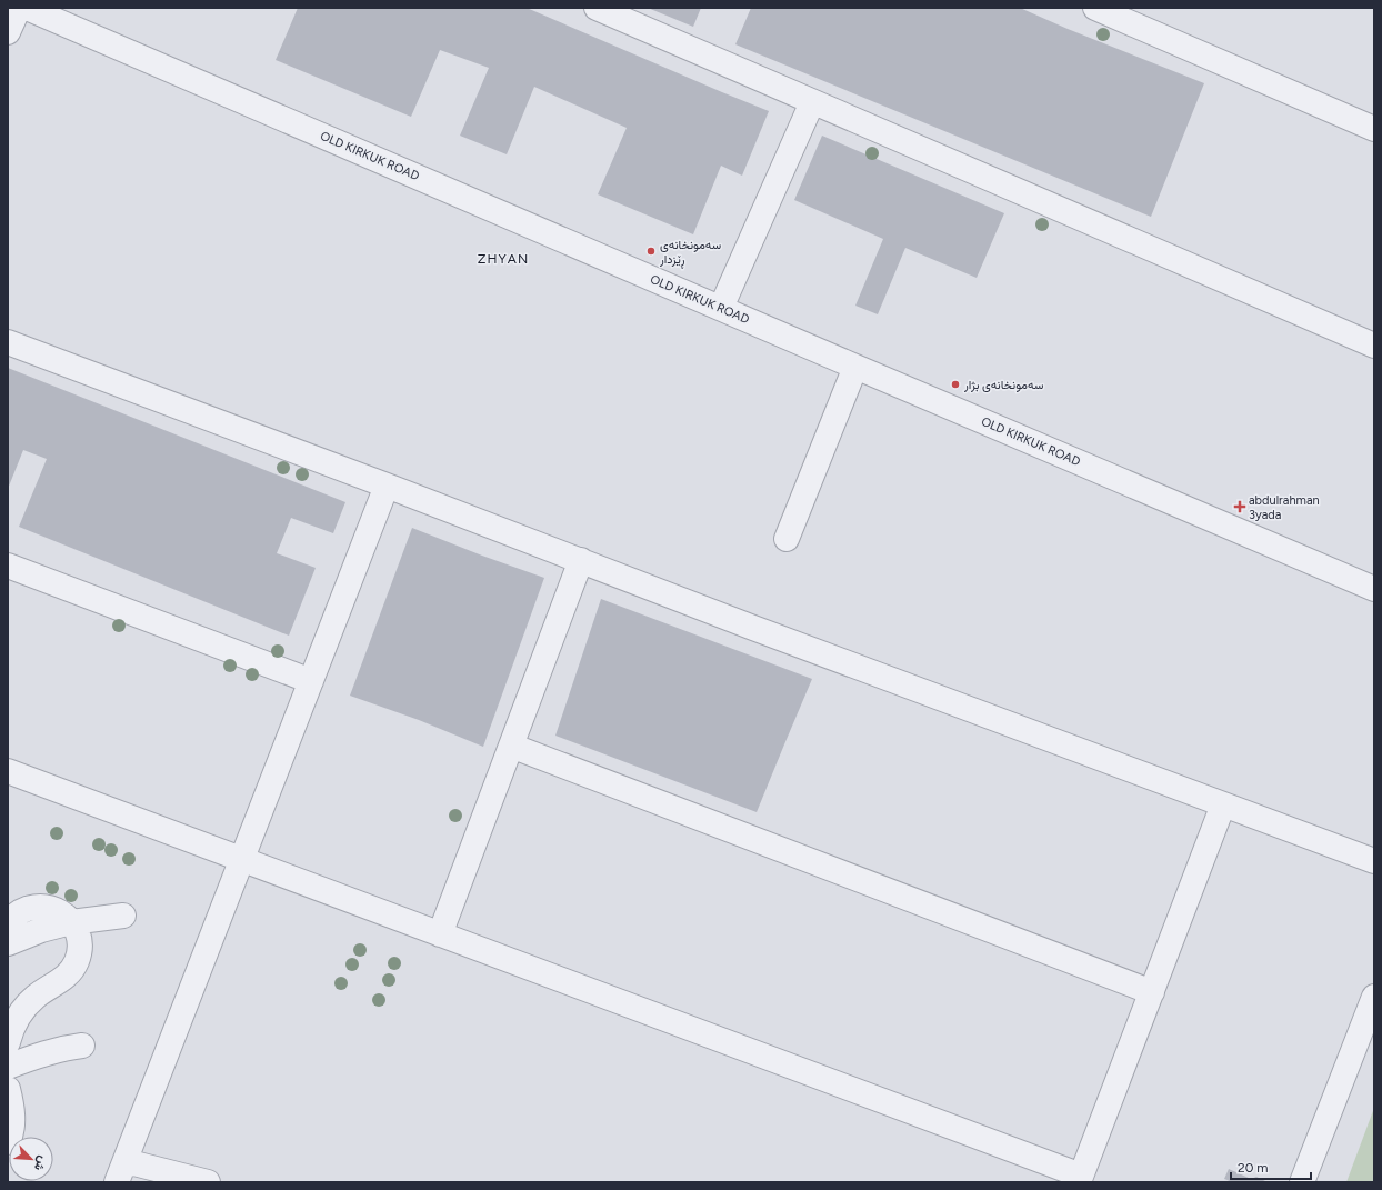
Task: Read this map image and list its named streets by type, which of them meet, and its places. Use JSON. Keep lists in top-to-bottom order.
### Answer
{
  "streets": {
    "street": ["OLD KIRKUK ROAD"]
  },
  "districts": ["ZHYAN"],
  "places": {
    "other": ["سەمونخانەی ڕێزدار", "سەمونخانەی بژار"],
    "health": ["abdulrahman 3yada"]
  },
  "scale_bar": "20 m",
  "north": "bottom right"
}
